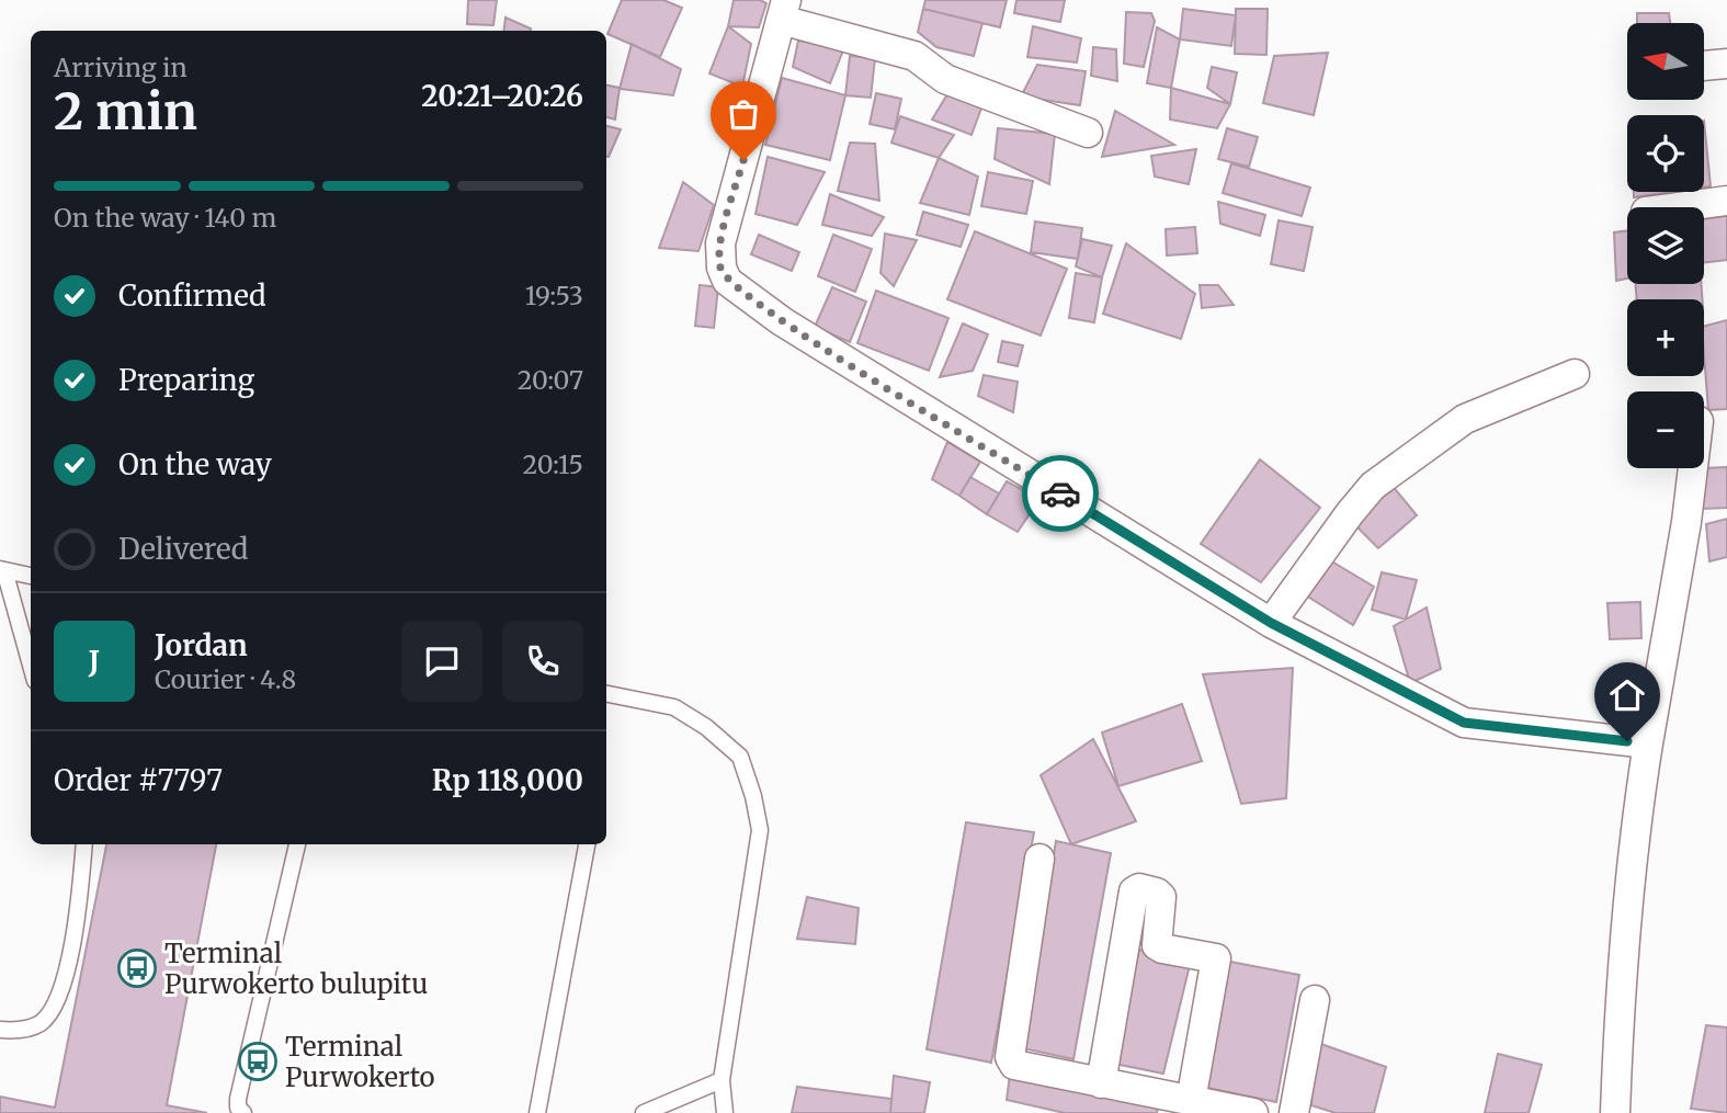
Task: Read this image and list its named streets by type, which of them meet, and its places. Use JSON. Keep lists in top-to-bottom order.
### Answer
{
  "places": {
    "bus stop": ["Terminal Purwokerto bulupitu", "Terminal Purwokerto"]
  },
  "north": "left",
  "page": {
    "map_buttons": ["+", "−"],
    "heading": ["2 min", "Arriving in", "20:21–20:26"],
    "panel": [
      "Jordan",
      "Courier · 4.8",
      "Order #7797",
      "Rp 118,000"
    ],
    "bar": "On the way · 140 m",
    "list": [
      ["Confirmed", "19:53"],
      ["Preparing", "20:07"],
      ["On the way", "20:15"],
      "Delivered"
    ],
    "round": "J"
  }
}
